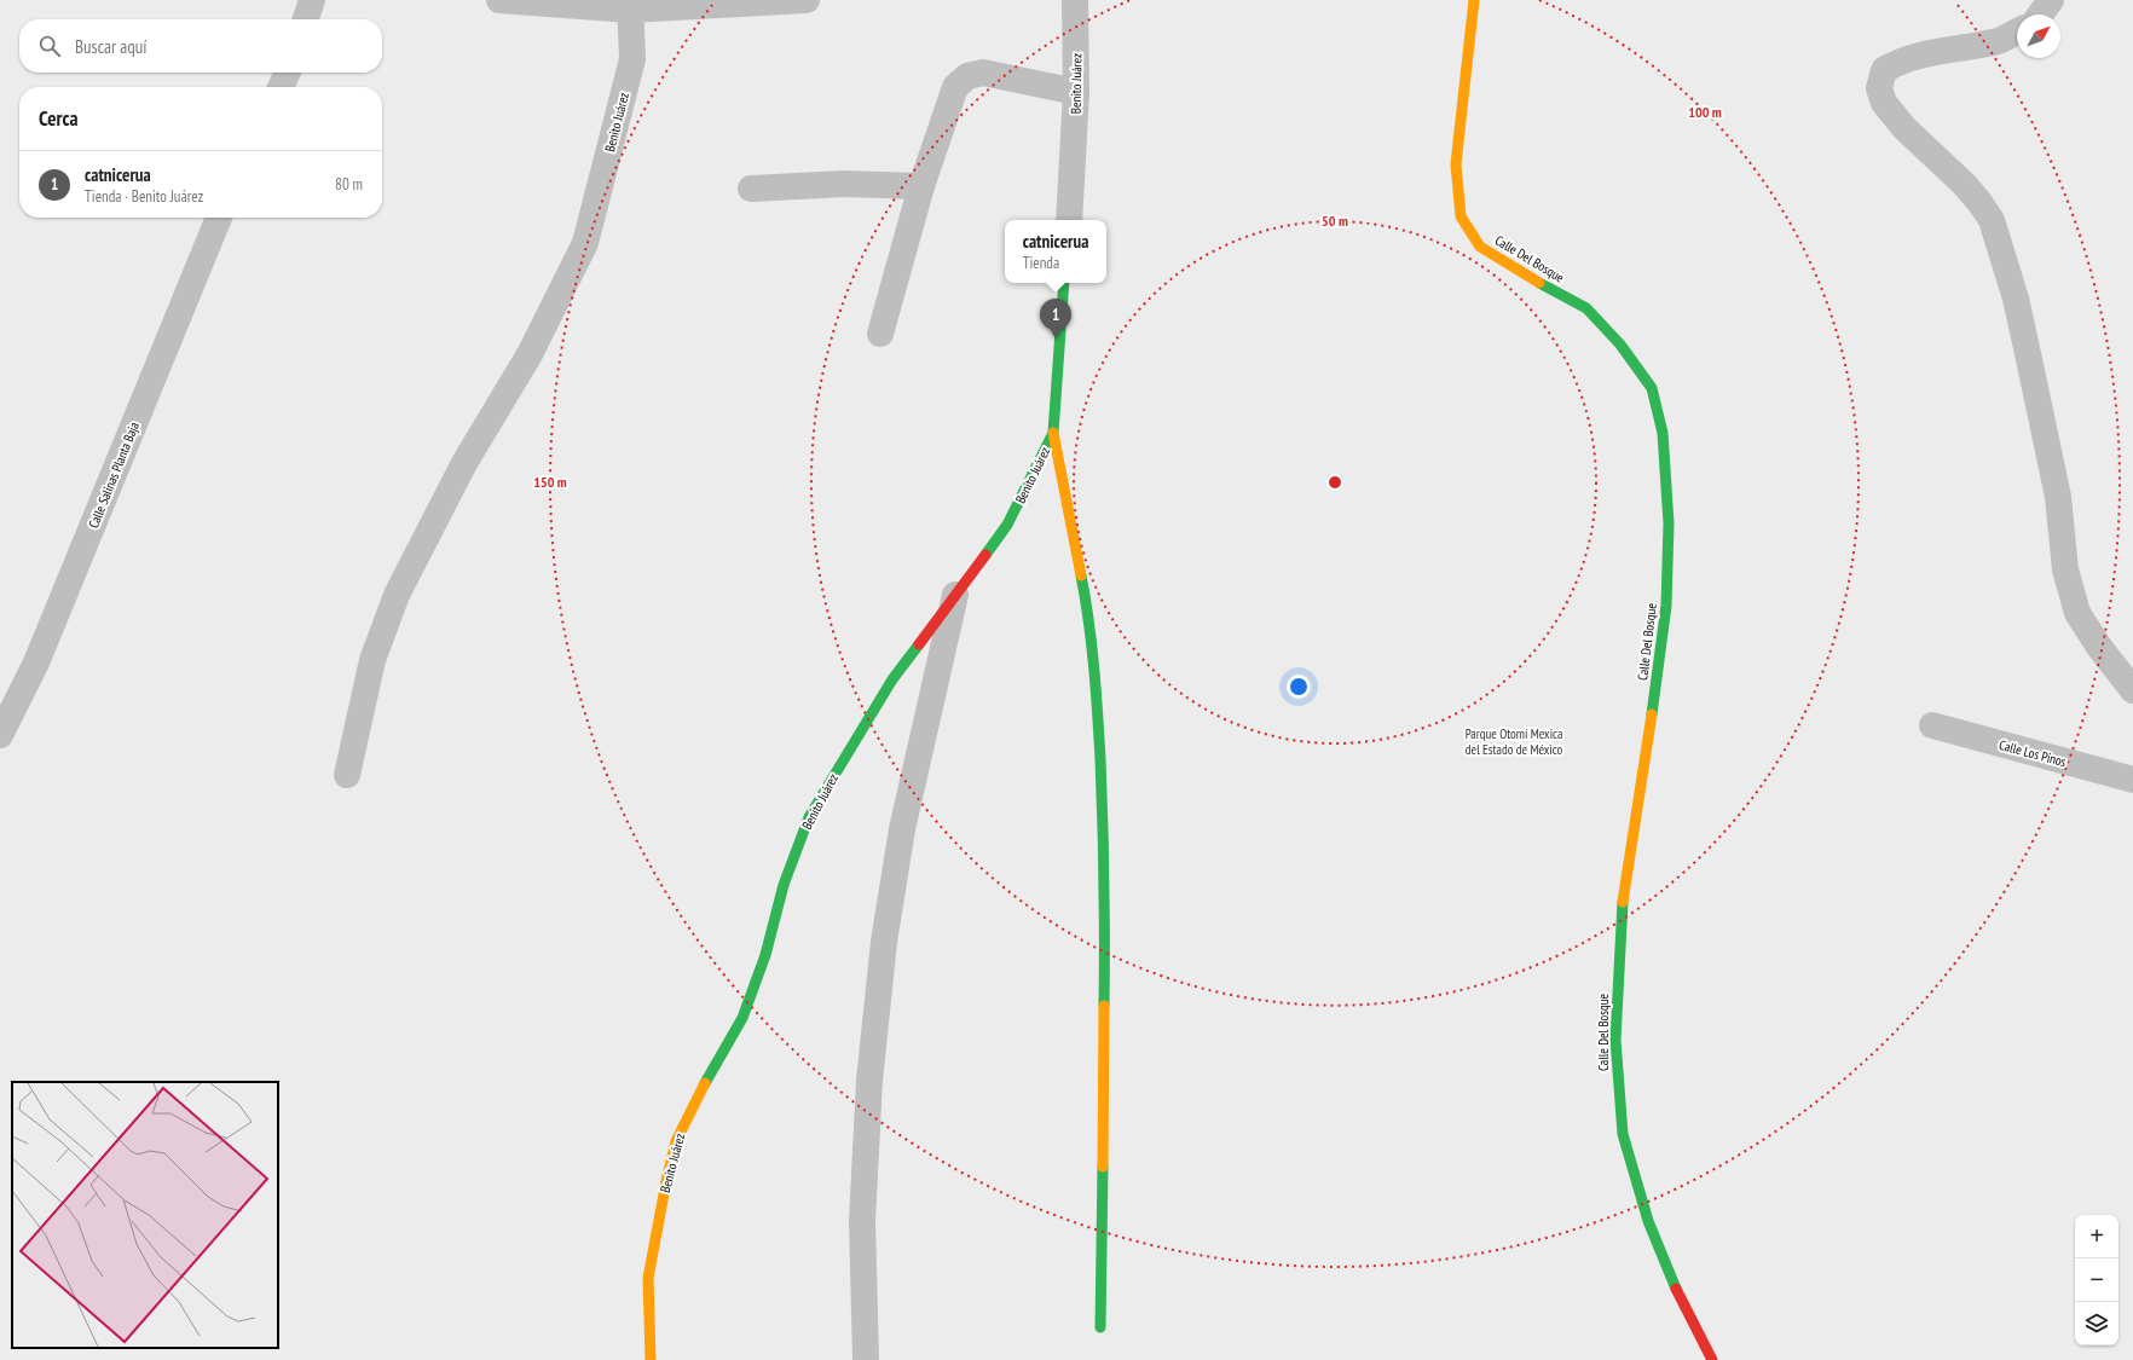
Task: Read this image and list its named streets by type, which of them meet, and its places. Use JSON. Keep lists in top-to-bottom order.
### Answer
{
  "streets": {
    "street": [
      "Benito Juárez",
      "Calle Del Bosque",
      "Calle Salinas Planta Baja",
      "Calle Los Pinos"
    ]
  },
  "parks": ["Parque Otomí Mexica del Estado de México"],
  "north": "top right",
  "page": {
    "search": "Buscar aquí",
    "heading": "Cerca",
    "list": [
      {
        "mark": "1",
        "name": "catnicerua",
        "note": "Tienda · Benito Juárez",
        "value": "80 m"
      }
    ],
    "popup": ["catnicerua", "Tienda"],
    "pins": "1",
    "map_buttons": ["+", "−"]
  },
  "rings": ["100 m", "50 m", "150 m"]
}
